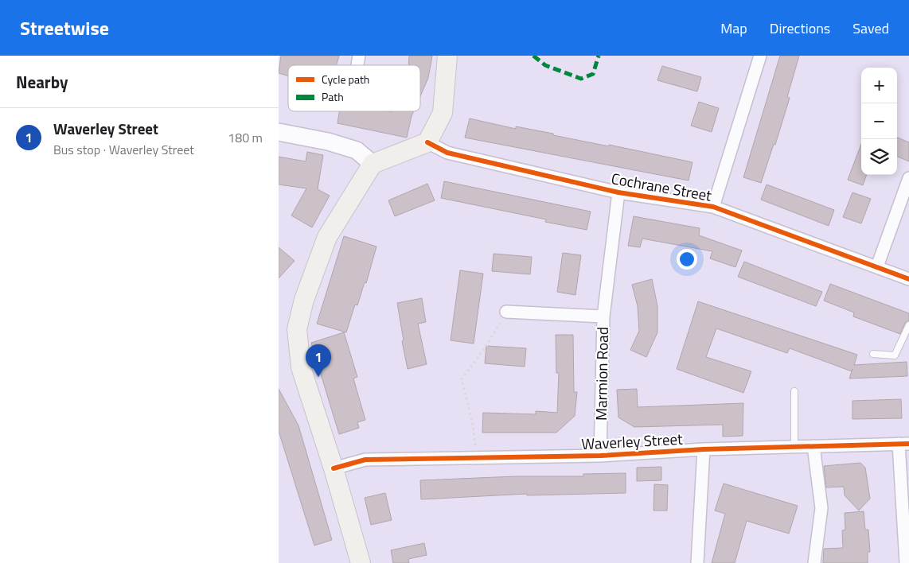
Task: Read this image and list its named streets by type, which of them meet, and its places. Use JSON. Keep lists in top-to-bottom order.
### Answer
{
  "streets": {
    "street": ["Cochrane Street", "Marmion Road", "Waverley Street"]
  },
  "crossings": [
    ["Cochrane Street", "Marmion Road"],
    ["Marmion Road", "Waverley Street"]
  ],
  "legend": ["Cycle path", "Path"],
  "page": {
    "header": "Streetwise",
    "nav": ["Map", "Directions", "Saved"],
    "heading": "Nearby",
    "map_buttons": ["+", "−"],
    "list": [
      {
        "mark": "1",
        "name": "Waverley Street",
        "note": "Bus stop · Waverley Street",
        "value": "180 m"
      }
    ],
    "pins": "1"
  }
}
